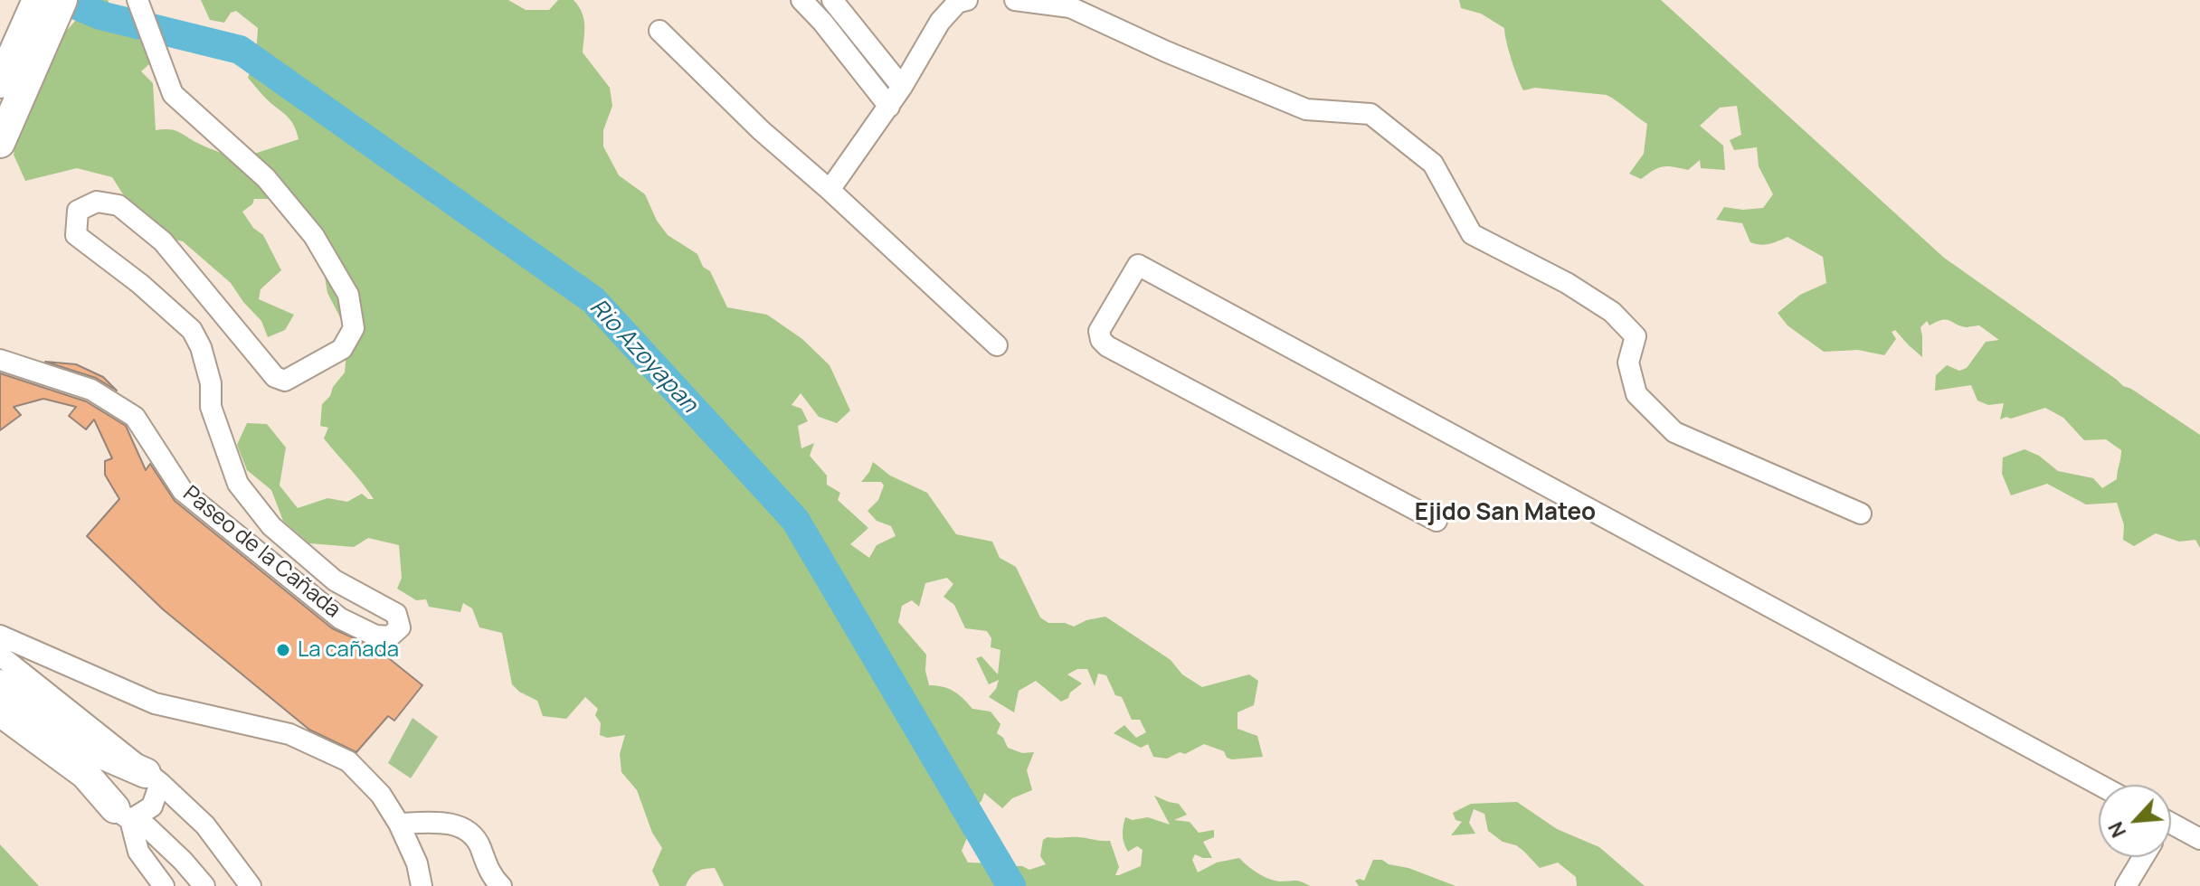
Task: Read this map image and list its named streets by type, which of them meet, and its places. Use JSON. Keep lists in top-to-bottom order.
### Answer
{
  "streets": {
    "street": ["Paseo de la Cañada"]
  },
  "districts": ["Ejido San Mateo"],
  "water": ["Rio Azoyapan"],
  "places": ["La cañada"],
  "north": "bottom left"
}
